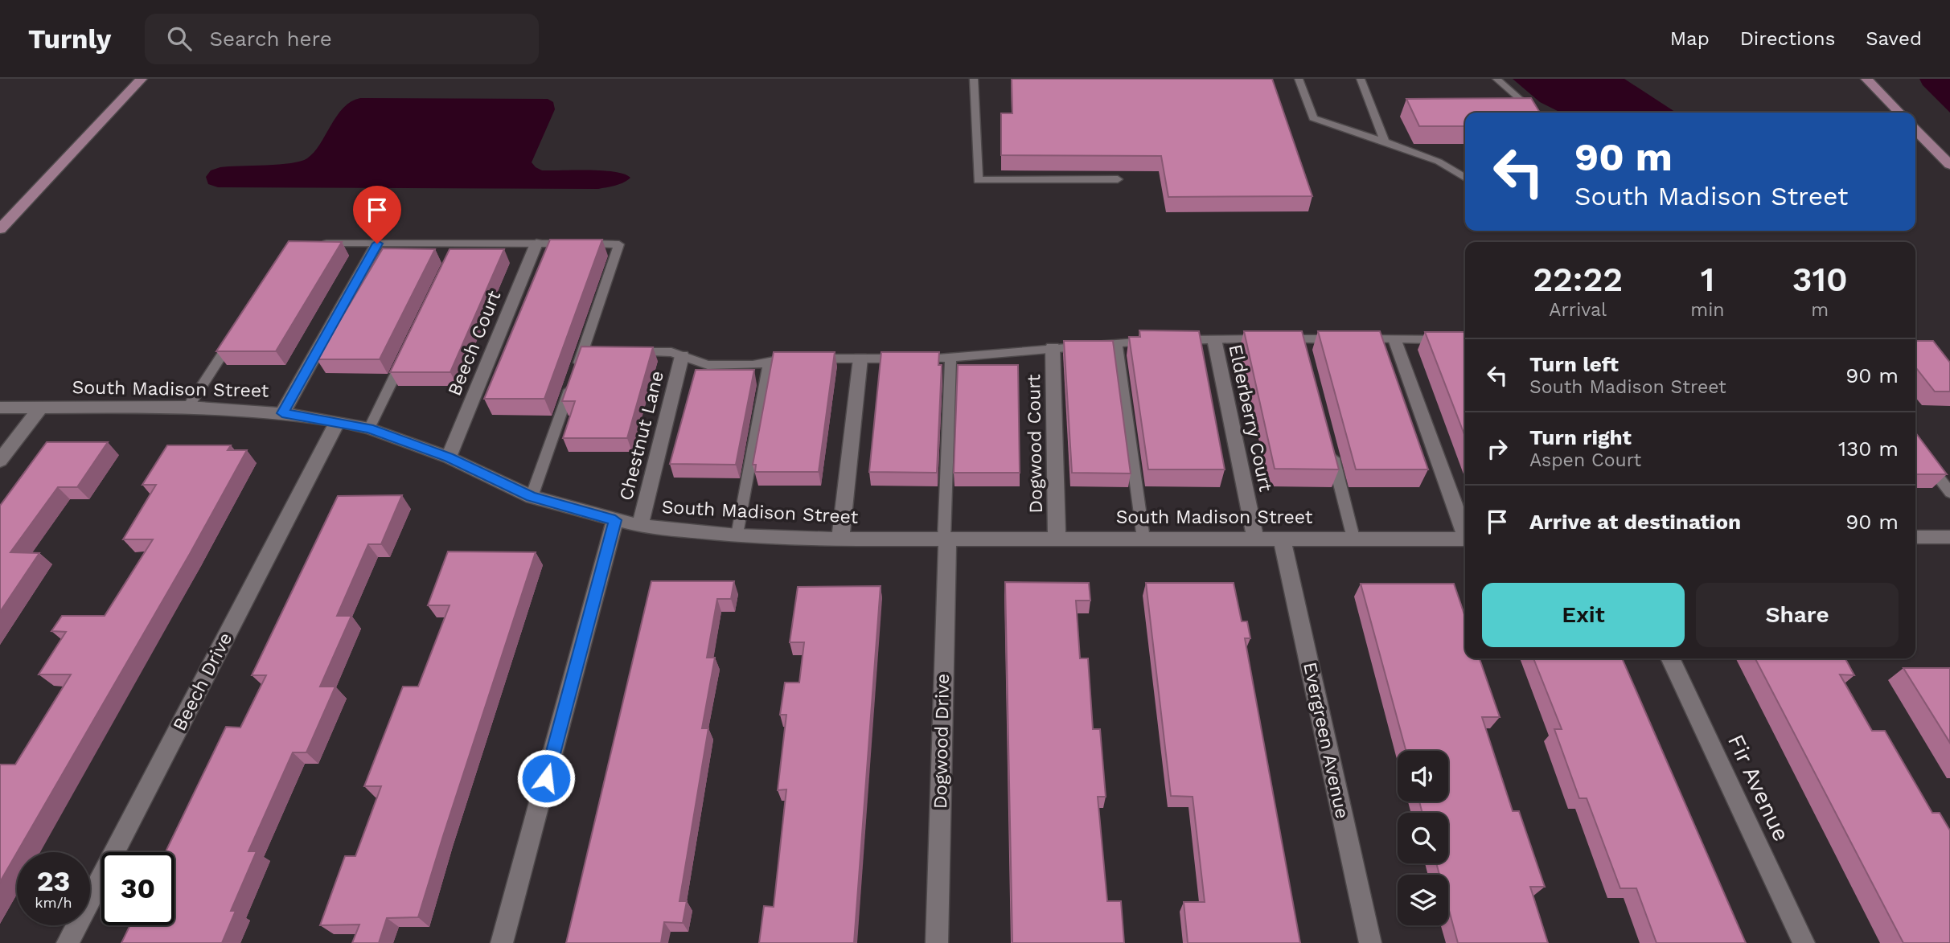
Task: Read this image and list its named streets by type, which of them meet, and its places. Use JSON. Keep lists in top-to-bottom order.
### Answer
{
  "streets": {
    "street": [
      "Beech Court",
      "South Madison Street",
      "Elderberry Court",
      "Chestnut Lane",
      "Dogwood Court",
      "Beech Drive",
      "Evergreen Avenue",
      "Dogwood Drive",
      "Fir Avenue"
    ]
  },
  "crossings": [
    ["Beech Court", "South Madison Street"],
    ["South Madison Street", "Elderberry Court"],
    ["South Madison Street", "Chestnut Lane"],
    ["South Madison Street", "Dogwood Court"],
    ["South Madison Street", "Beech Drive"],
    ["South Madison Street", "Evergreen Avenue"],
    ["South Madison Street", "Dogwood Drive"]
  ],
  "page": {
    "header": "Turnly",
    "search": "Search here",
    "nav": ["Map", "Directions", "Saved"],
    "turn": ["90 m", "South Madison Street"],
    "eta": [
      "22:22",
      "Arrival",
      "1",
      "min",
      "310",
      "m"
    ],
    "list": [
      {
        "name": "Turn left",
        "note": "South Madison Street",
        "value": "90 m"
      },
      {
        "name": "Turn right",
        "note": "Aspen Court",
        "value": "130 m"
      },
      {
        "name": "Arrive at destination",
        "value": "90 m"
      }
    ],
    "buttons": ["Exit", "Share"],
    "speed": "23 km/h",
    "limit": "30"
  }
}
